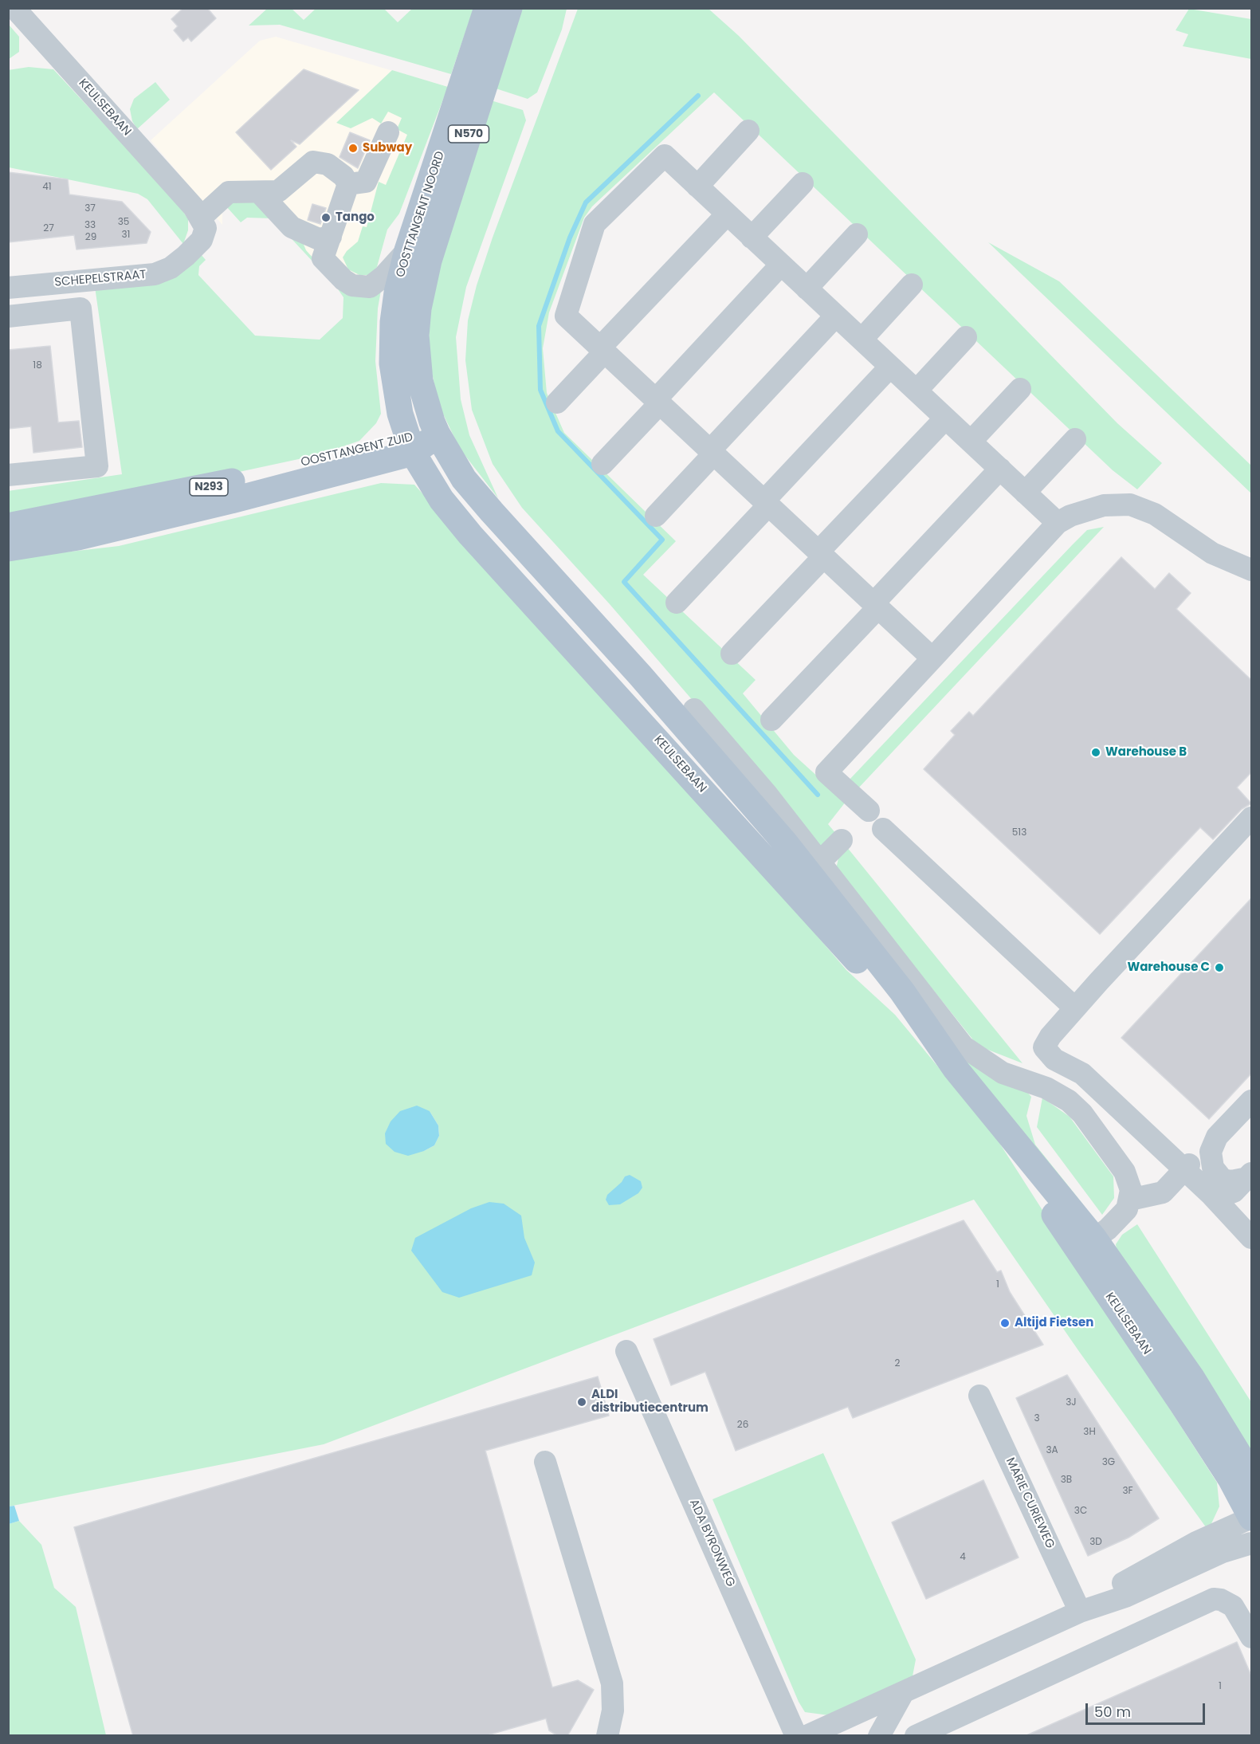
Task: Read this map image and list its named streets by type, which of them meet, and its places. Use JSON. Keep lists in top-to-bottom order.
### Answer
{
  "streets": {
    "main road": [
      "KEULSEBAAN",
      "N570",
      "OOSTTANGENT NOORD",
      "OOSTTANGENT ZUID",
      "N293"
    ],
    "street": ["SCHEPELSTRAAT", "MARIE CURIEWEG", "ADA BYRONWEG"]
  },
  "crossings": [
    ["KEULSEBAAN", "OOSTTANGENT NOORD"],
    ["KEULSEBAAN", "SCHEPELSTRAAT"],
    ["KEULSEBAAN", "OOSTTANGENT ZUID"],
    ["OOSTTANGENT NOORD", "OOSTTANGENT ZUID"]
  ],
  "places": [
    "Subway",
    "Tango",
    "Warehouse B",
    "Warehouse C",
    "Altijd Fietsen",
    "ALDI distributiecentrum"
  ],
  "house_numbers": [
    "41",
    "37",
    "35",
    "33",
    "27",
    "31",
    "29",
    "18",
    "513",
    "1",
    "2",
    "3J",
    "3",
    "26",
    "3H",
    "3A",
    "3G",
    "3B",
    "3F",
    "3C",
    "3D",
    "4",
    "1"
  ],
  "scale_bar": "50 m"
}
